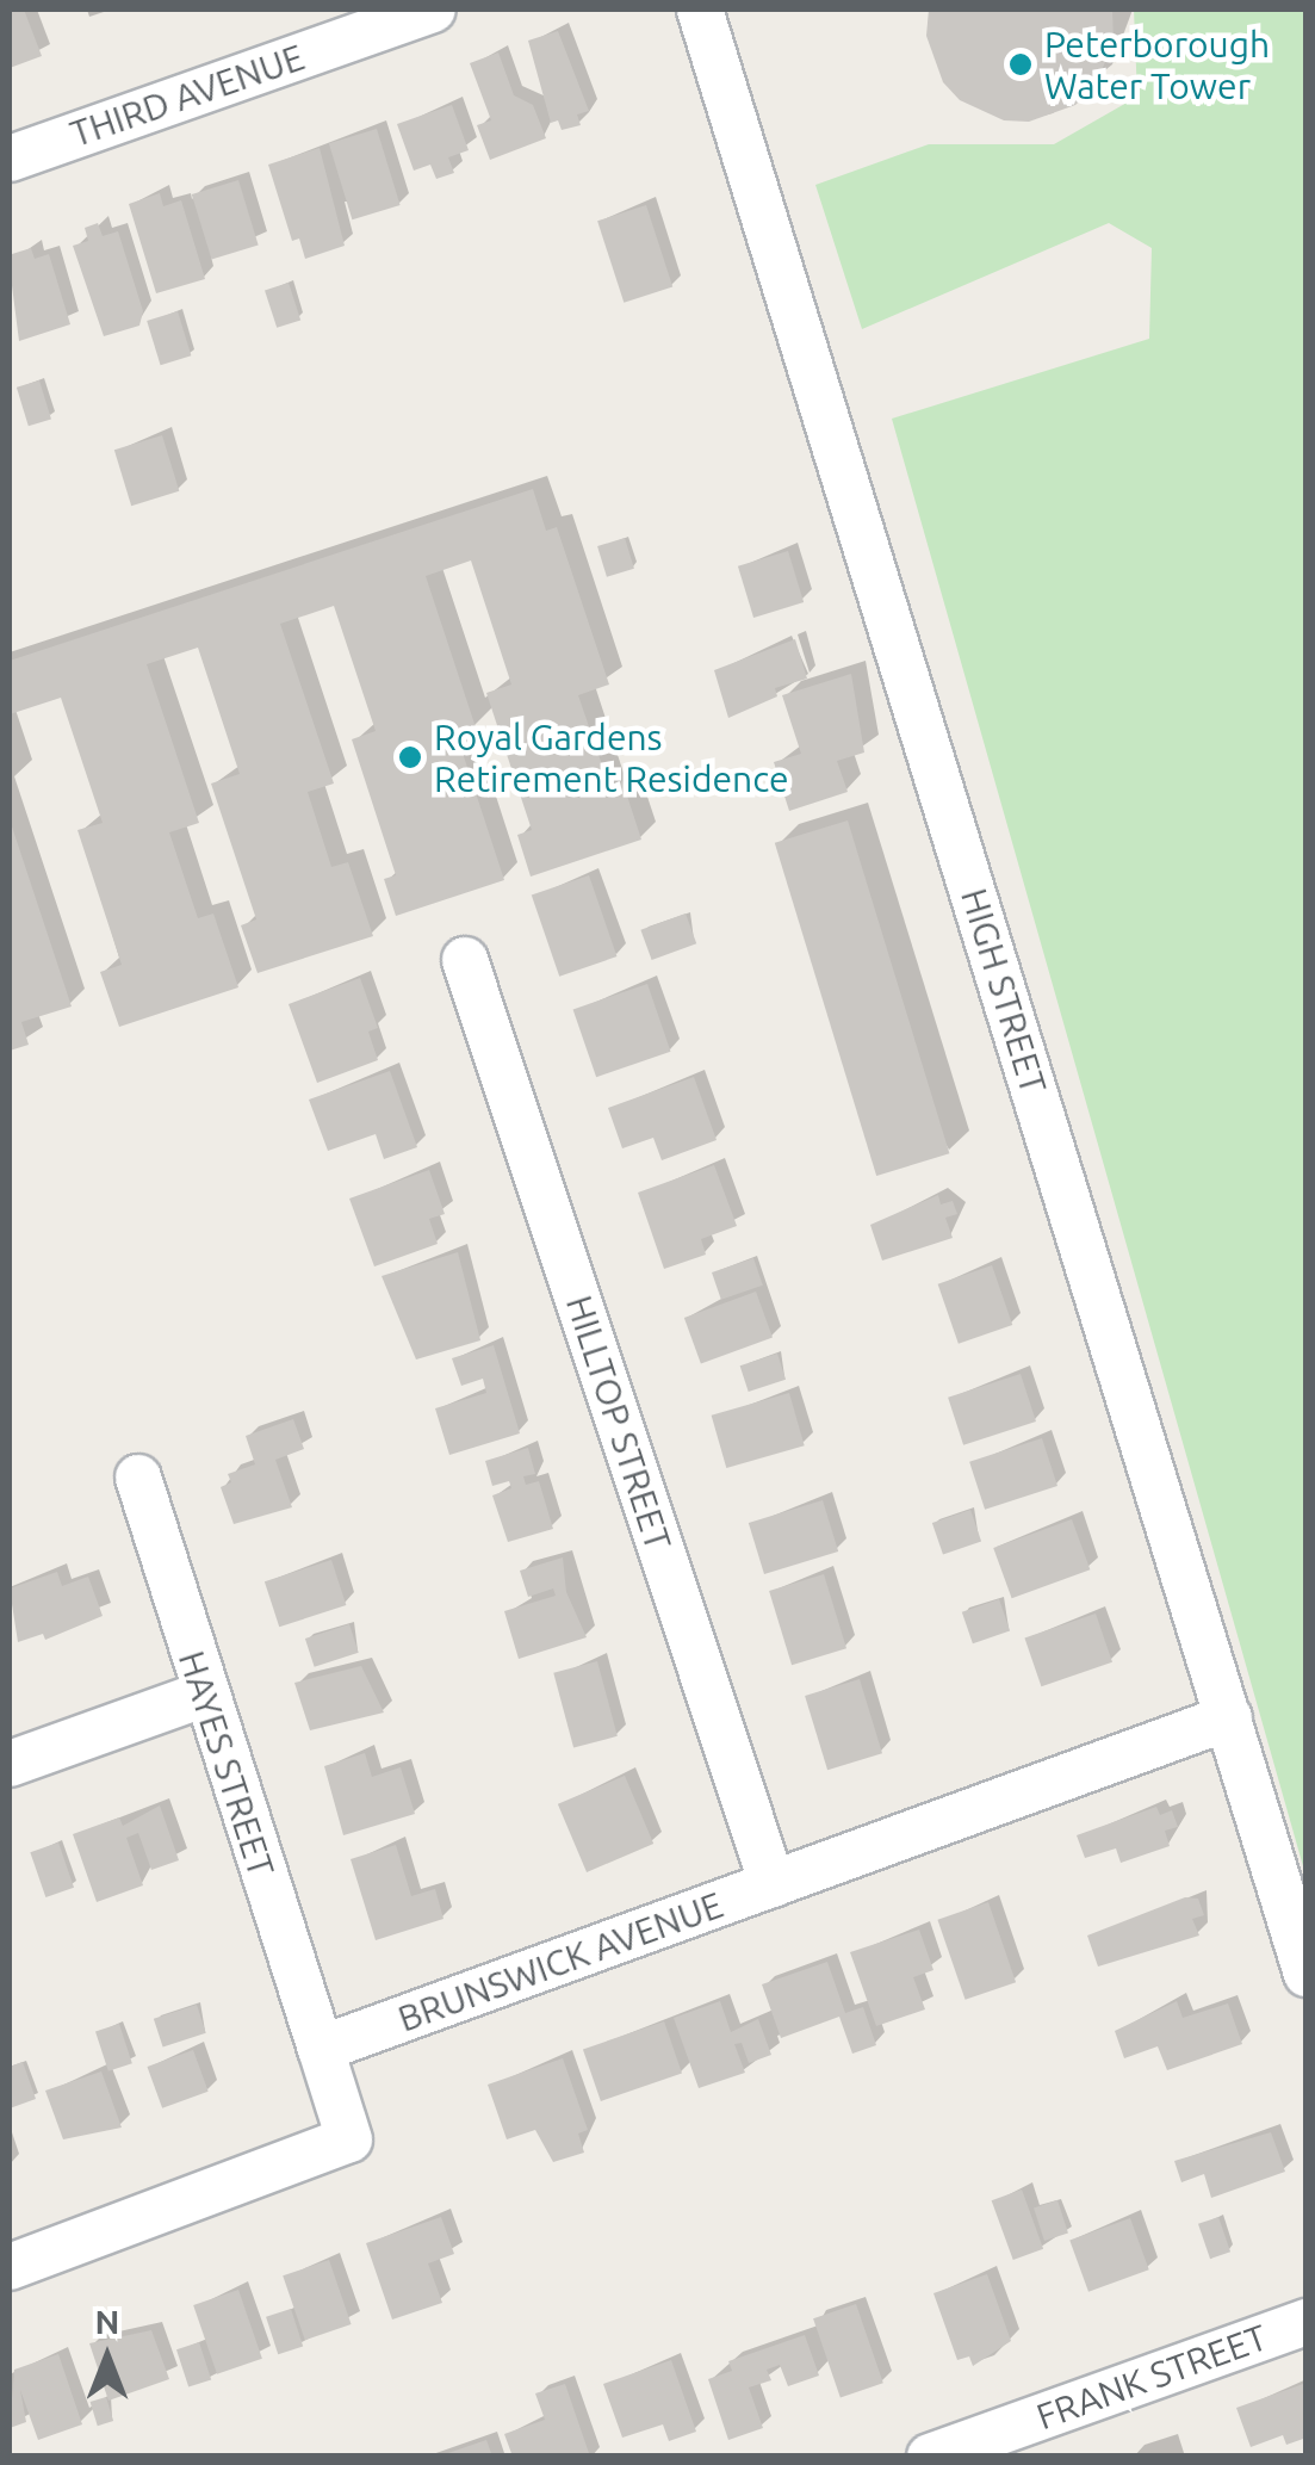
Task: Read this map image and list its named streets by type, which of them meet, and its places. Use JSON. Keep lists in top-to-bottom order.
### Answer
{
  "streets": {
    "street": [
      "THIRD AVENUE",
      "HIGH STREET",
      "HILLTOP STREET",
      "HAYES STREET",
      "BRUNSWICK AVENUE",
      "FRANK STREET"
    ]
  },
  "crossings": [
    ["HIGH STREET", "BRUNSWICK AVENUE"],
    ["HILLTOP STREET", "BRUNSWICK AVENUE"],
    ["HAYES STREET", "BRUNSWICK AVENUE"]
  ],
  "places": ["Peterborough Water Tower", "Royal Gardens Retirement Residence"],
  "north": "top"
}
